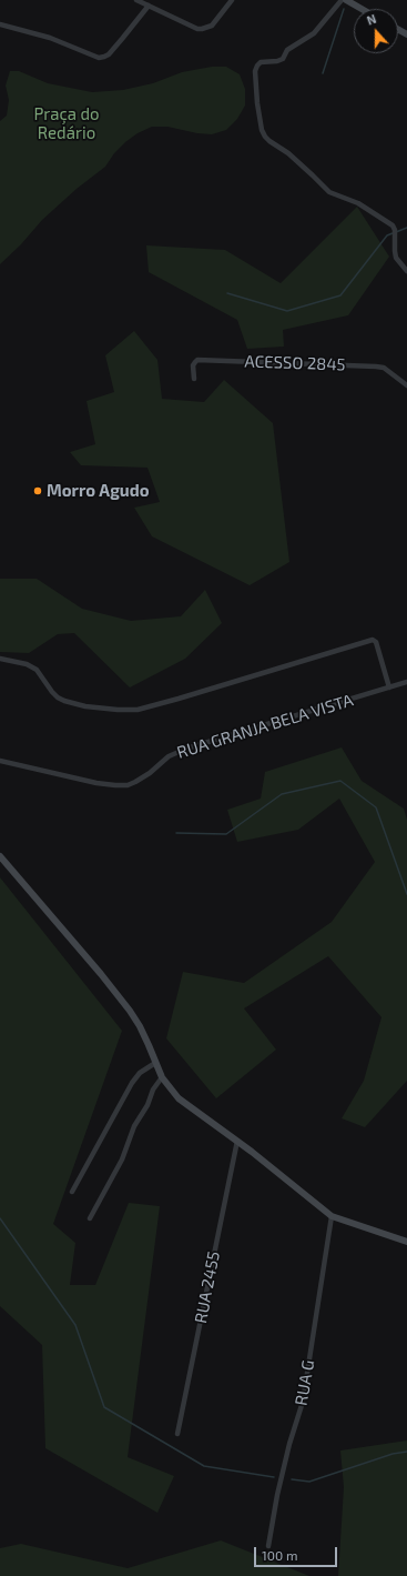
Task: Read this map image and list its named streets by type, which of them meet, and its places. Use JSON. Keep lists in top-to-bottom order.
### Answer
{
  "streets": {
    "street": [
      "ACESSO 2845",
      "RUA GRANJA BELA VISTA",
      "RUA 2455",
      "RUA G"
    ]
  },
  "parks": ["Praça do Redário"],
  "places": ["Morro Agudo"],
  "scale_bar": "100 m",
  "north": "top"
}
